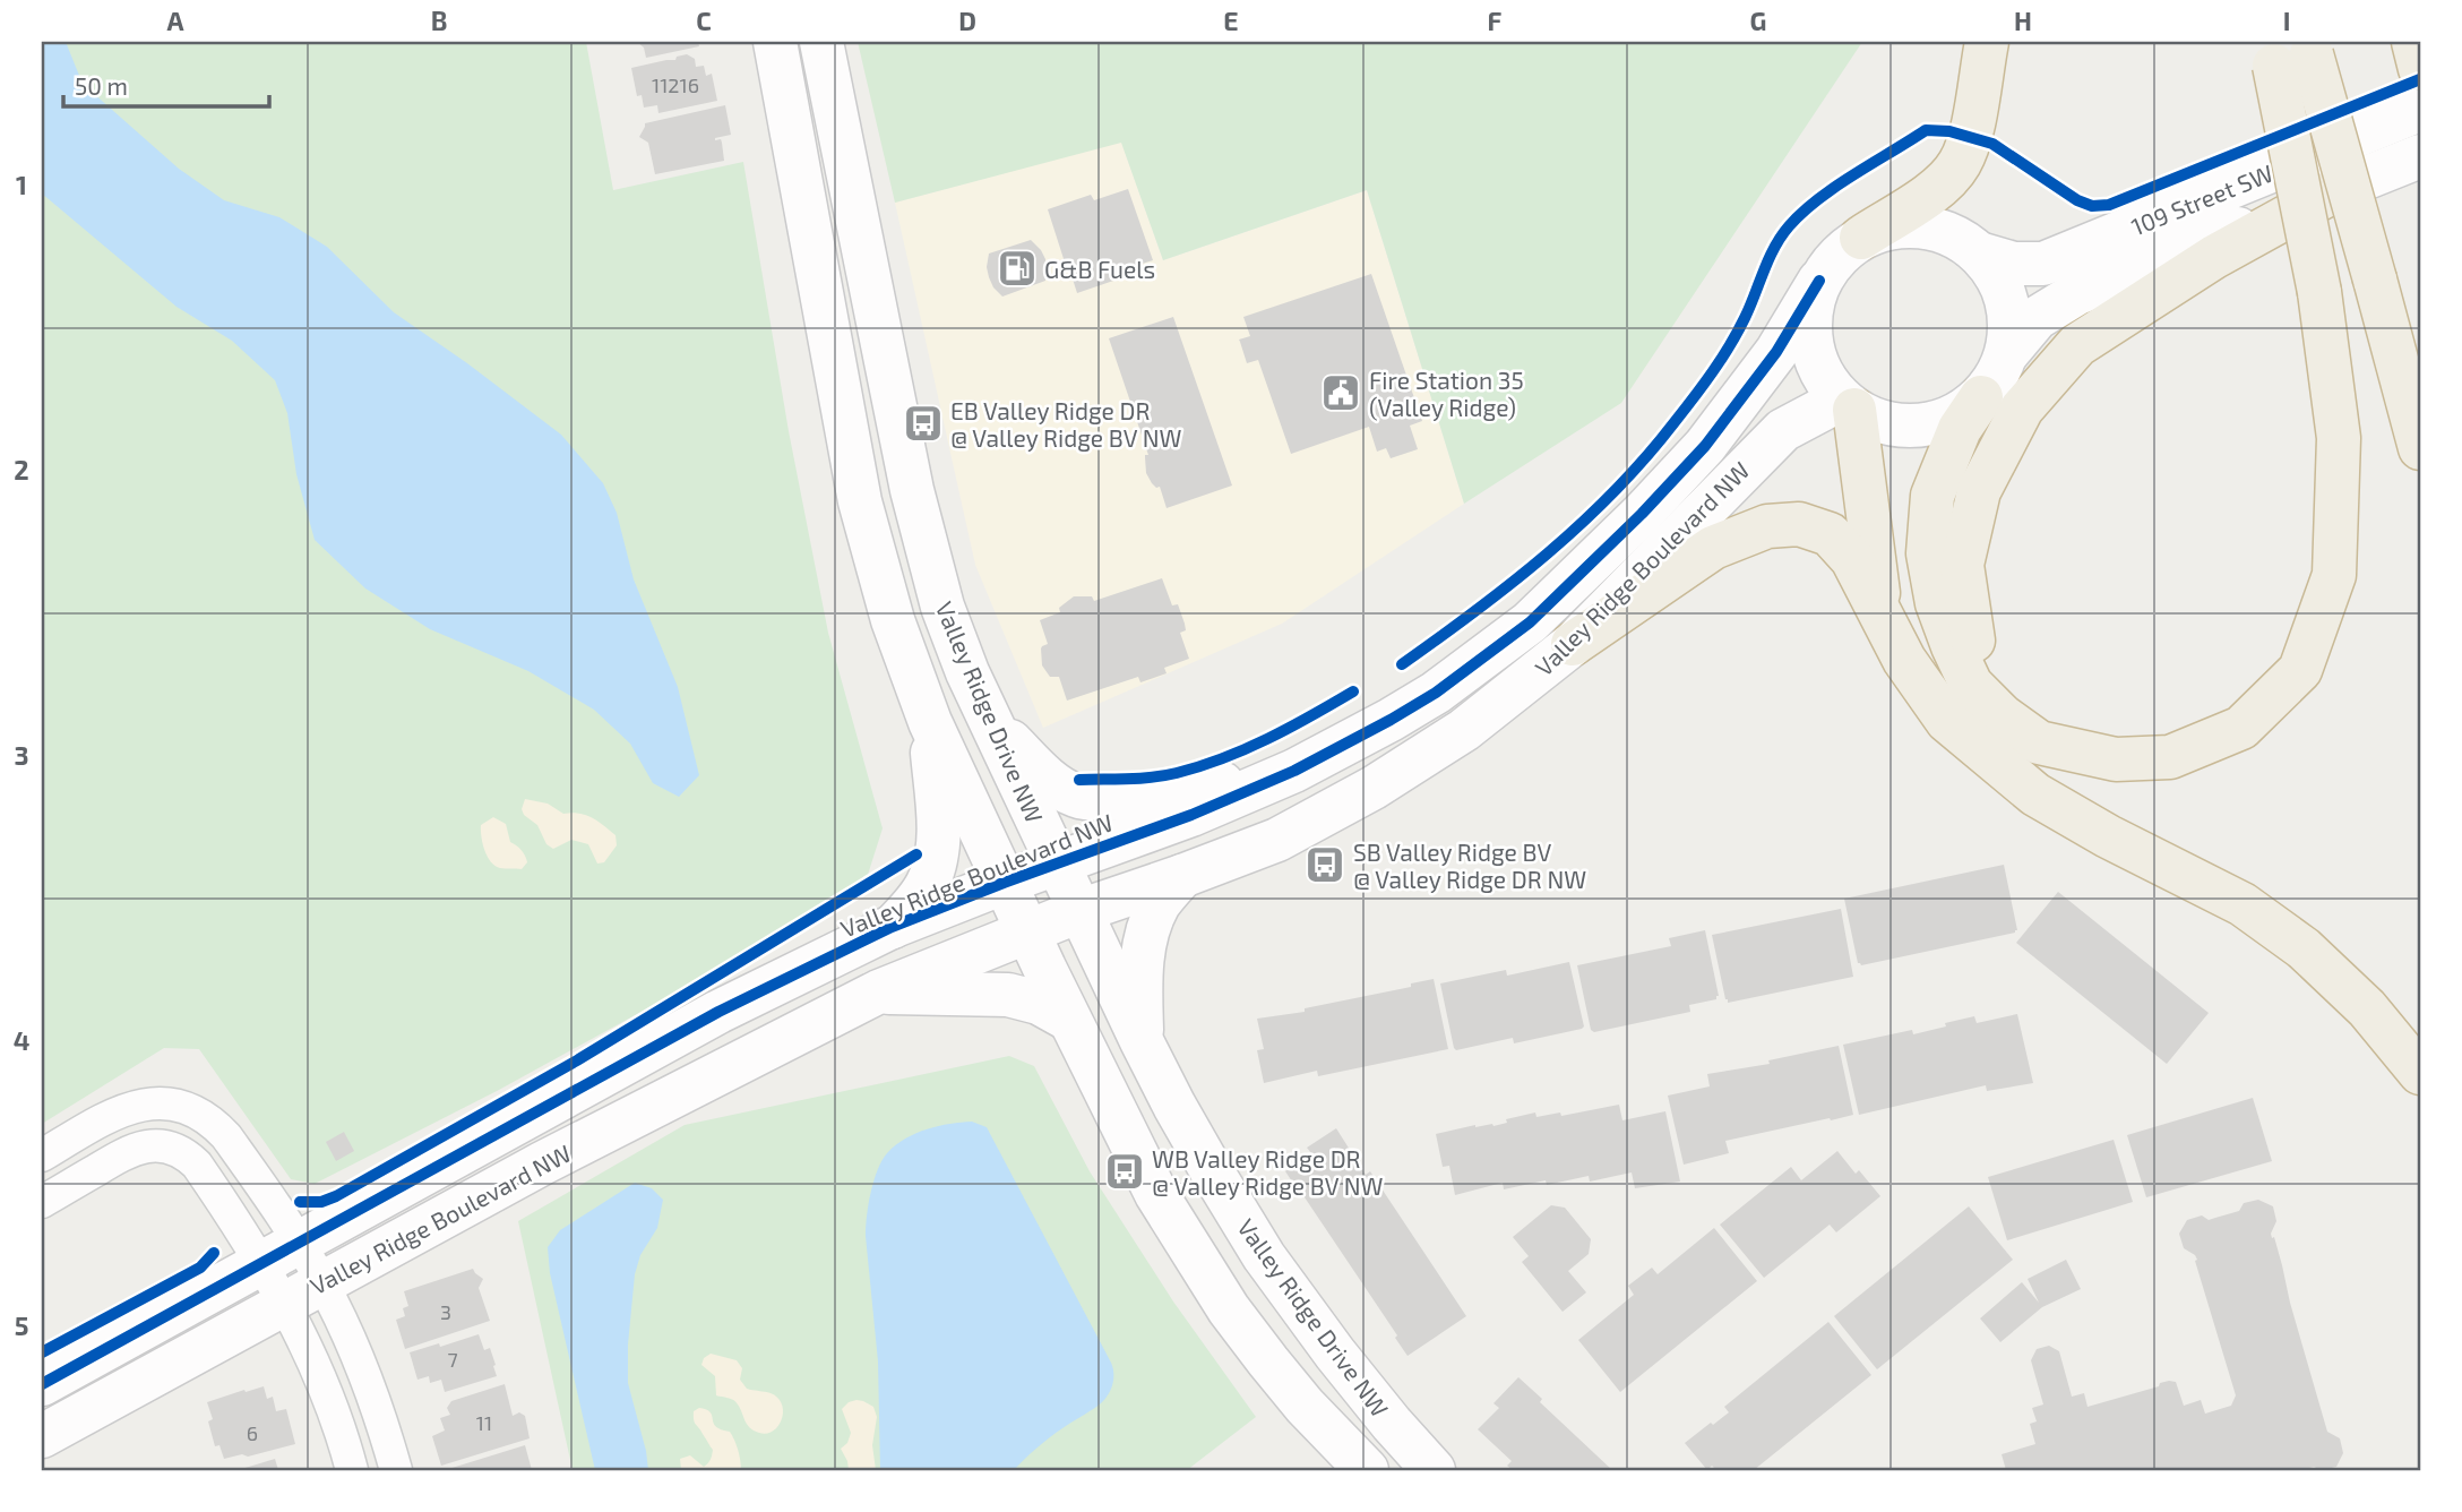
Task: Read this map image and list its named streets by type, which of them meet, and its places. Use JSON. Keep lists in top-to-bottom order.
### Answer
{
  "streets": {
    "street": ["109 Street SW", "Valley Ridge Boulevard NW", "Valley Ridge Drive NW"]
  },
  "crossings": [
    ["109 Street SW", "Valley Ridge Boulevard NW"],
    ["Valley Ridge Boulevard NW", "Valley Ridge Drive NW"]
  ],
  "places": {
    "fuel station": ["G&B Fuels"],
    "public building": ["Fire Station 35 (Valley Ridge)"],
    "bus stop": ["EB Valley Ridge DR @ Valley Ridge BV NW", "SB Valley Ridge BV @ Valley Ridge DR NW", "WB Valley Ridge DR @ Valley Ridge BV NW"]
  },
  "house_numbers": [
    "11216",
    "3",
    "7",
    "11",
    "6"
  ],
  "scale_bar": "50 m",
  "grid": {
    "columns": [
      "A",
      "B",
      "C",
      "D",
      "E",
      "F",
      "G",
      "H",
      "I"
    ],
    "rows": [
      "1",
      "2",
      "3",
      "4",
      "5"
    ]
  }
}
